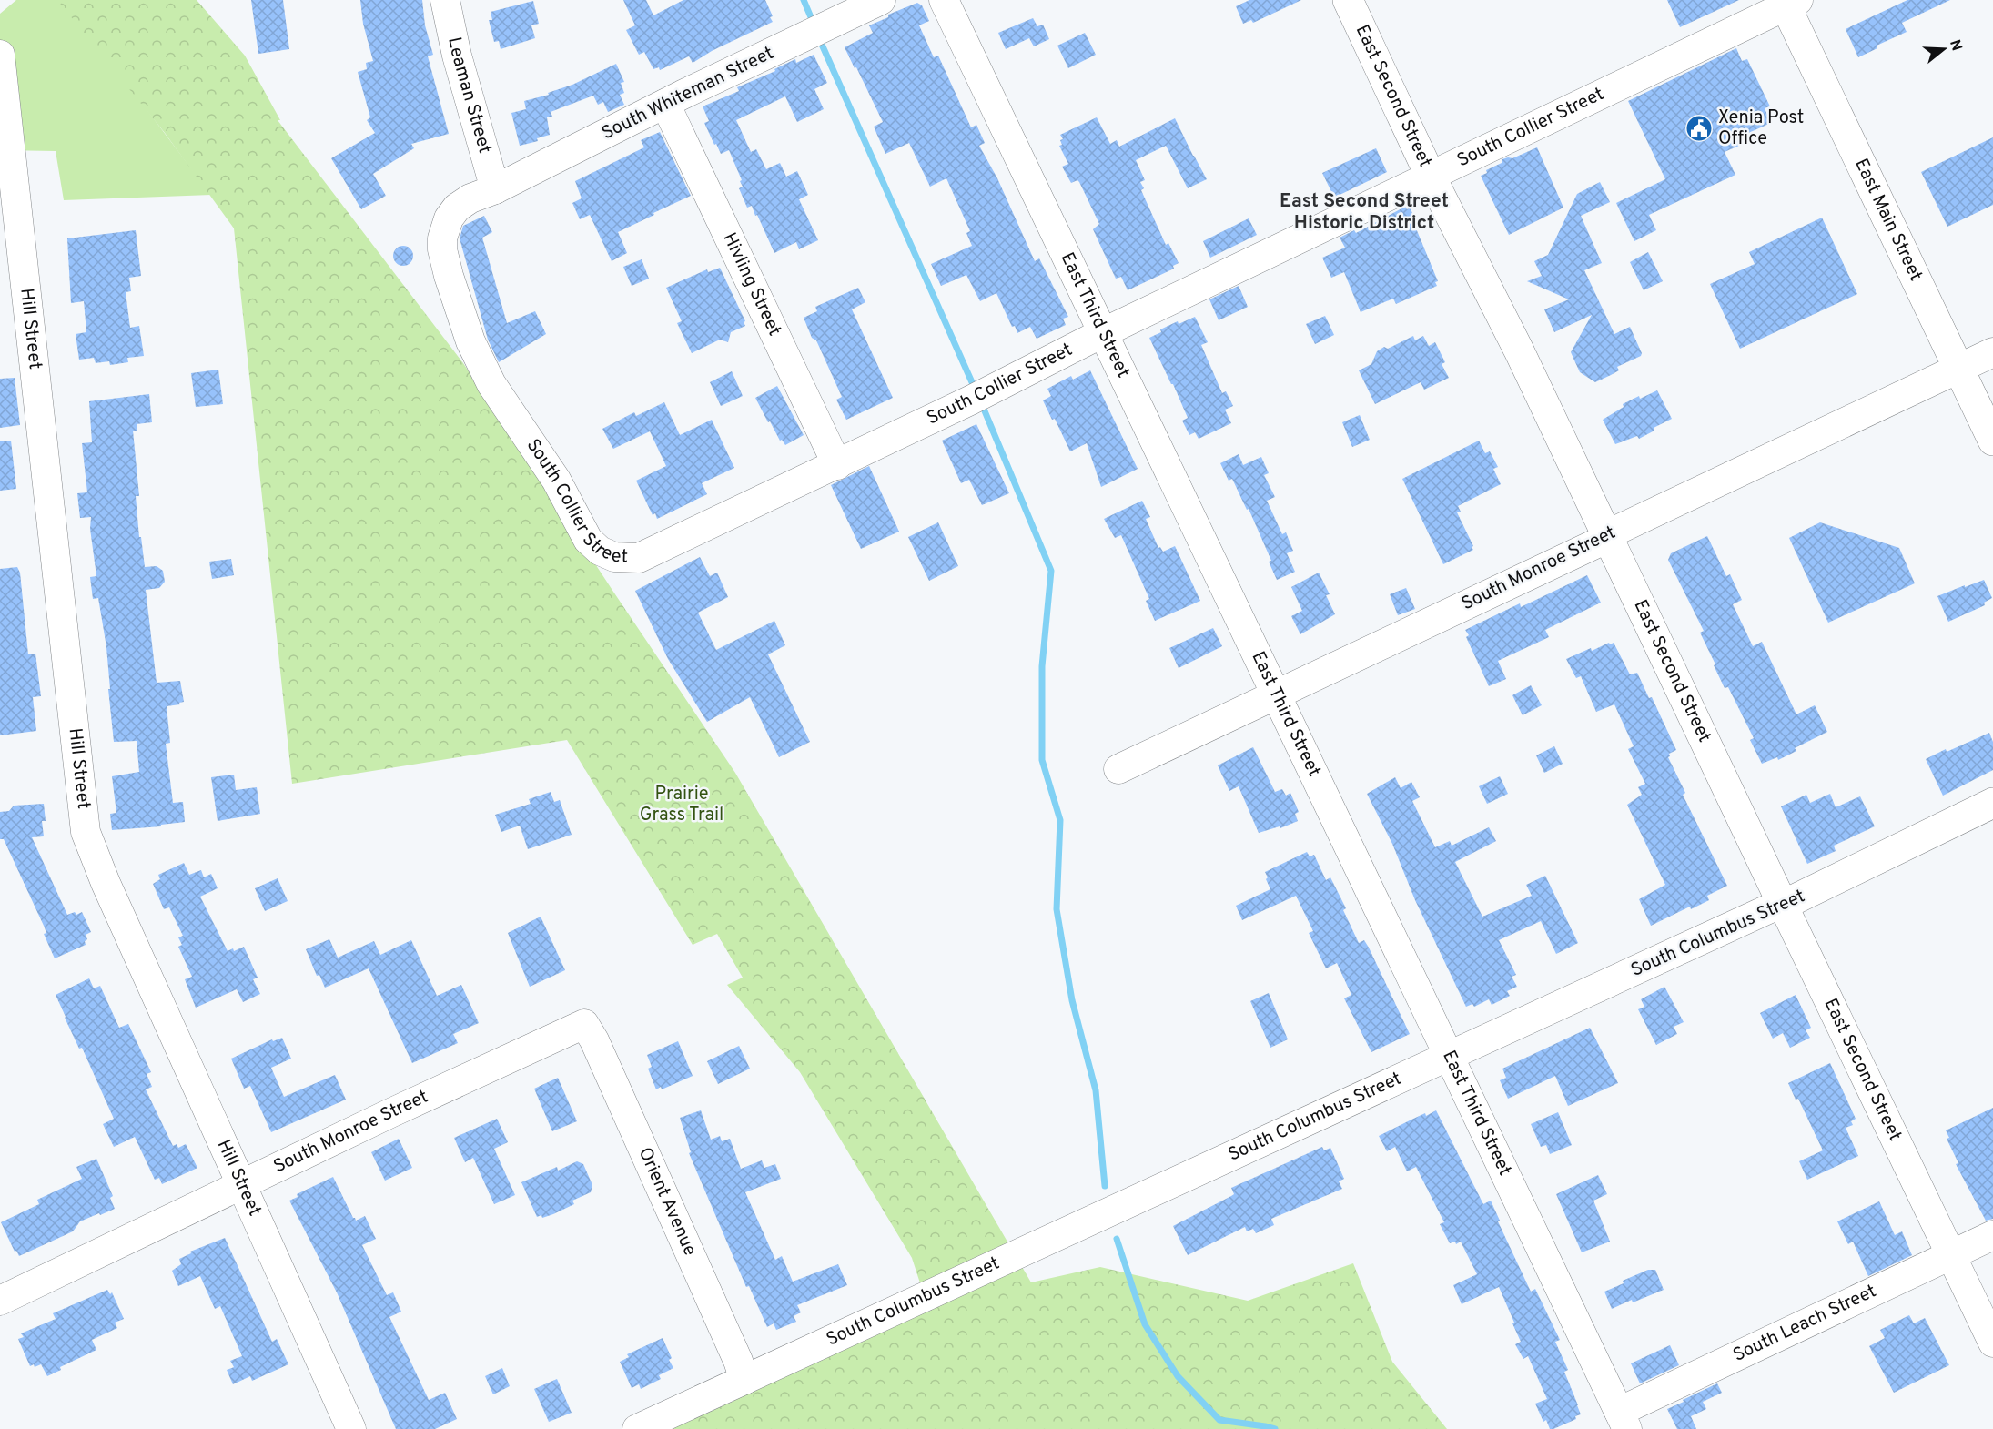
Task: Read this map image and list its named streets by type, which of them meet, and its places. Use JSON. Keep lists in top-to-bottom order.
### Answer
{
  "streets": {
    "main road": ["East Second Street", "East Main Street", "South Columbus Street"],
    "street": [
      "South Whiteman Street",
      "Leaman Street",
      "South Collier Street",
      "Hivling Street",
      "East Third Street",
      "Hill Street",
      "South Monroe Street",
      "Orient Avenue",
      "South Leach Street"
    ]
  },
  "crossings": [
    ["South Whiteman Street", "Leaman Street"],
    ["South Whiteman Street", "South Collier Street"],
    ["South Whiteman Street", "Hivling Street"],
    ["Leaman Street", "South Collier Street"],
    ["East Second Street", "South Collier Street"],
    ["East Second Street", "South Monroe Street"],
    ["East Second Street", "South Columbus Street"],
    ["East Second Street", "South Leach Street"],
    ["South Collier Street", "East Main Street"],
    ["South Collier Street", "Hivling Street"],
    ["South Collier Street", "East Third Street"],
    ["East Main Street", "South Monroe Street"],
    ["East Third Street", "South Monroe Street"],
    ["East Third Street", "South Columbus Street"],
    ["East Third Street", "South Leach Street"],
    ["Hill Street", "South Monroe Street"],
    ["South Monroe Street", "Orient Avenue"],
    ["South Columbus Street", "Orient Avenue"]
  ],
  "districts": ["East Second Street Historic District"],
  "parks": ["Prairie Grass Trail"],
  "places": {
    "public building": ["Xenia Post Office"]
  },
  "north": "right"
}
